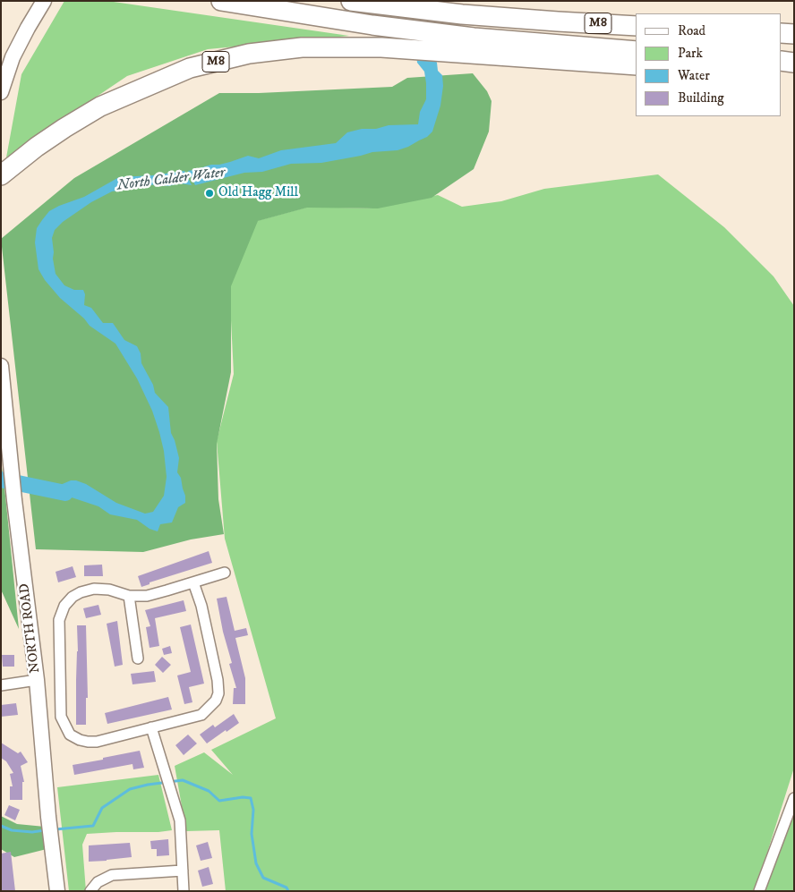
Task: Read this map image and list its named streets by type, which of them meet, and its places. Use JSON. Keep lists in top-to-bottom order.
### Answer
{
  "streets": {
    "highway": ["M8"],
    "main road": ["NORTH ROAD"]
  },
  "water": ["North Calder Water"],
  "places": ["Old Hagg Mill"],
  "legend": [
    "Road",
    "Park",
    "Water",
    "Building"
  ]
}
